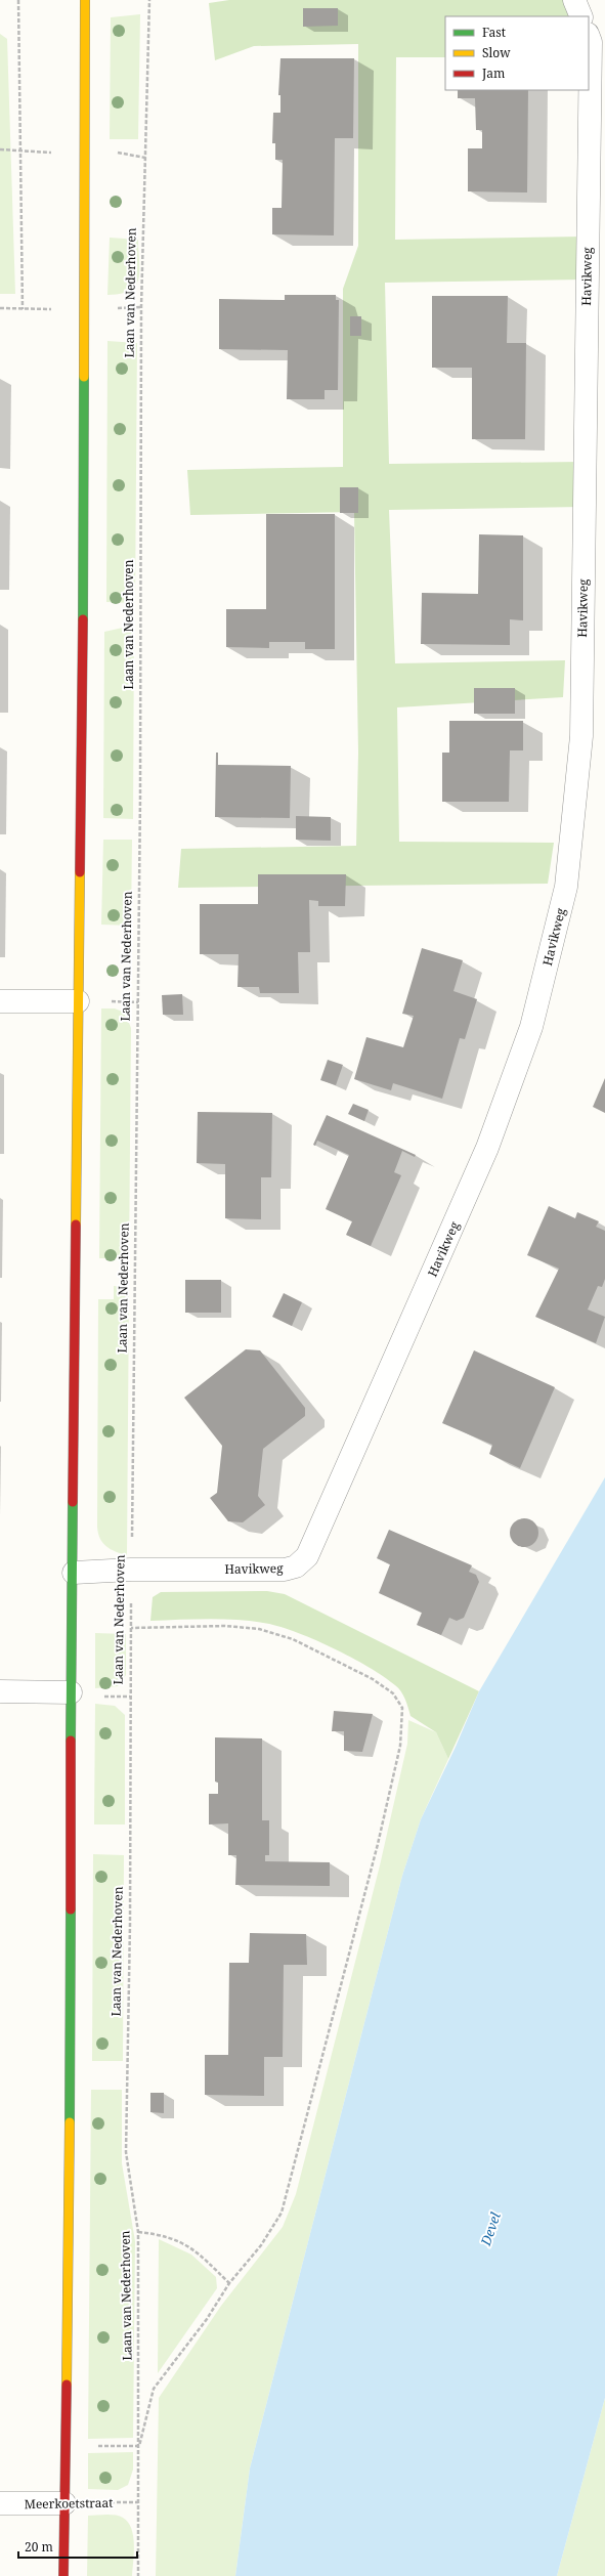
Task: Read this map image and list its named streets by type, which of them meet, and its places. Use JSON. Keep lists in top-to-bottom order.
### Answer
{
  "streets": {
    "street": ["Havikweg", "Meerkoetstraat"],
    "path": ["Laan van Nederhoven"]
  },
  "crossings": [
    ["Havikweg", "Laan van Nederhoven"],
    ["Laan van Nederhoven", "Meerkoetstraat"]
  ],
  "water": ["Devel"],
  "legend": ["Fast", "Slow", "Jam"],
  "scale_bar": "20 m"
}
